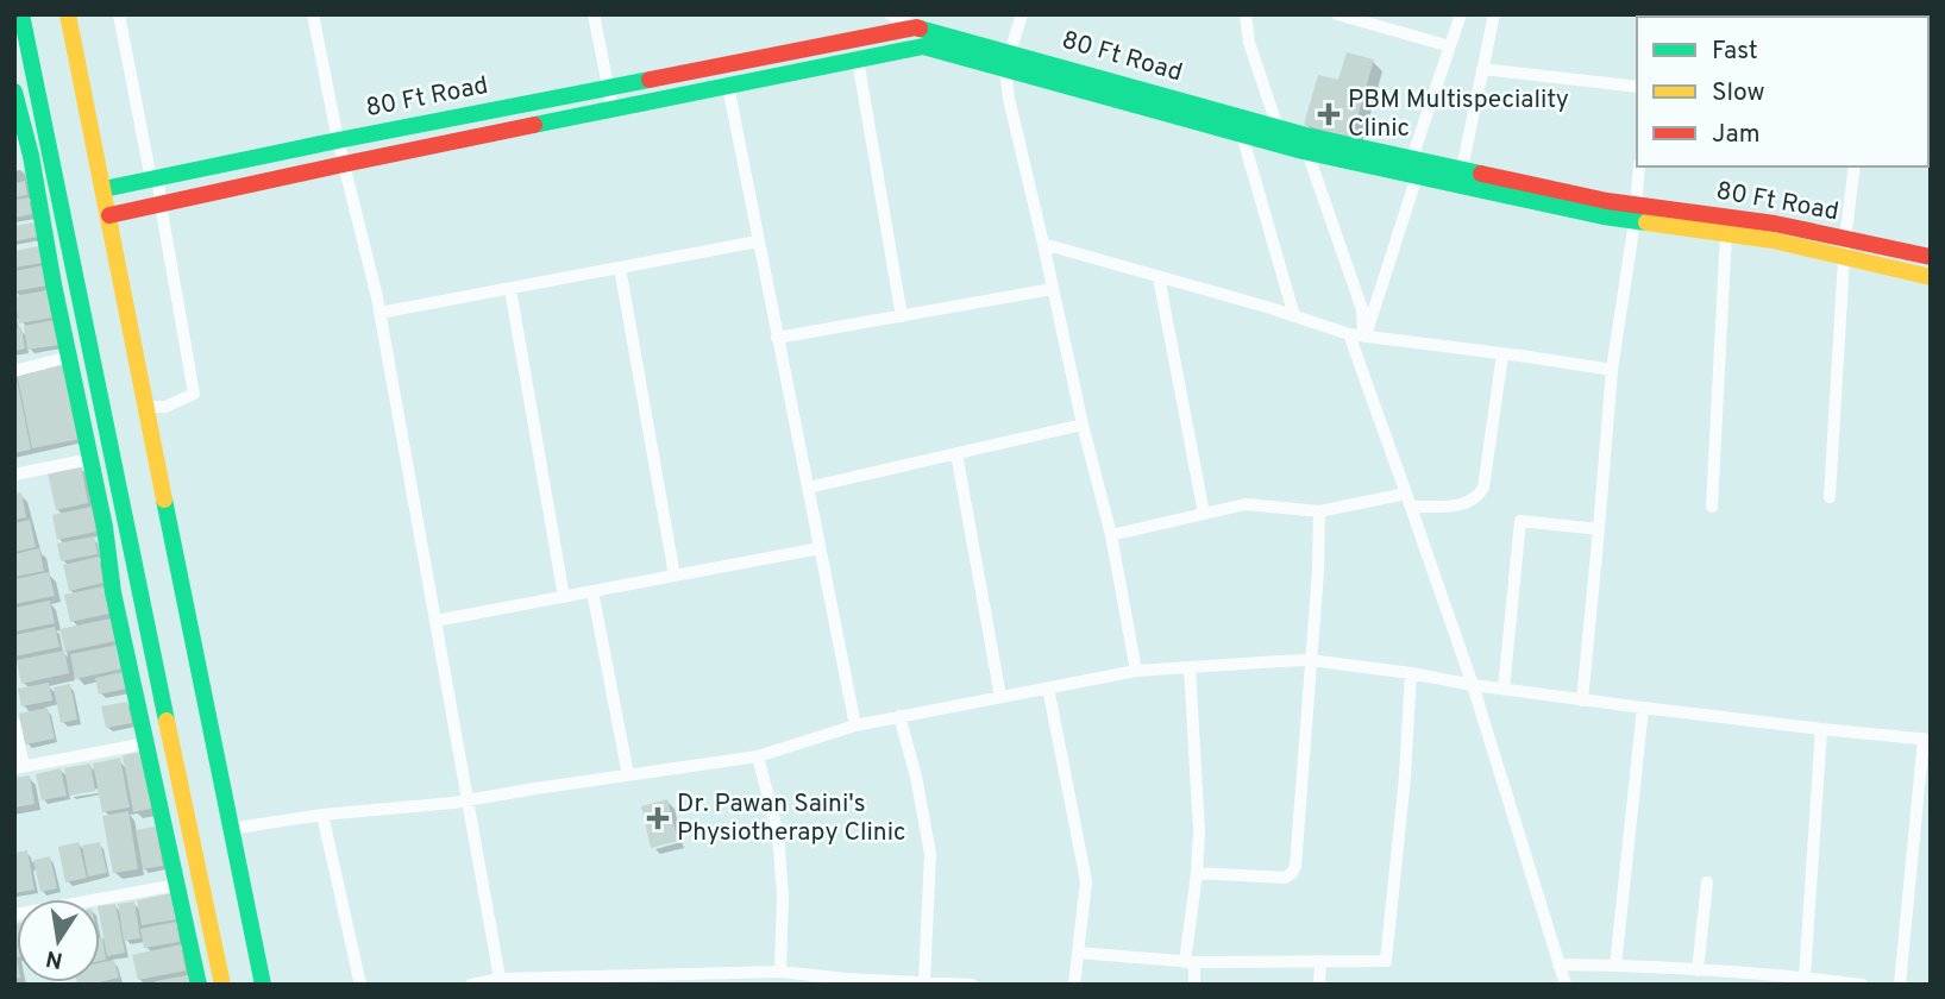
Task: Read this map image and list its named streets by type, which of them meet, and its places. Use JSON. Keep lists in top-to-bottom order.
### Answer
{
  "streets": {
    "main road": ["80 Ft Road"]
  },
  "places": {
    "health": ["PBM Multispeciality Clinic", "Dr. Pawan Saini's Physiotherapy Clinic"]
  },
  "legend": ["Fast", "Slow", "Jam"],
  "north": "bottom"
}
